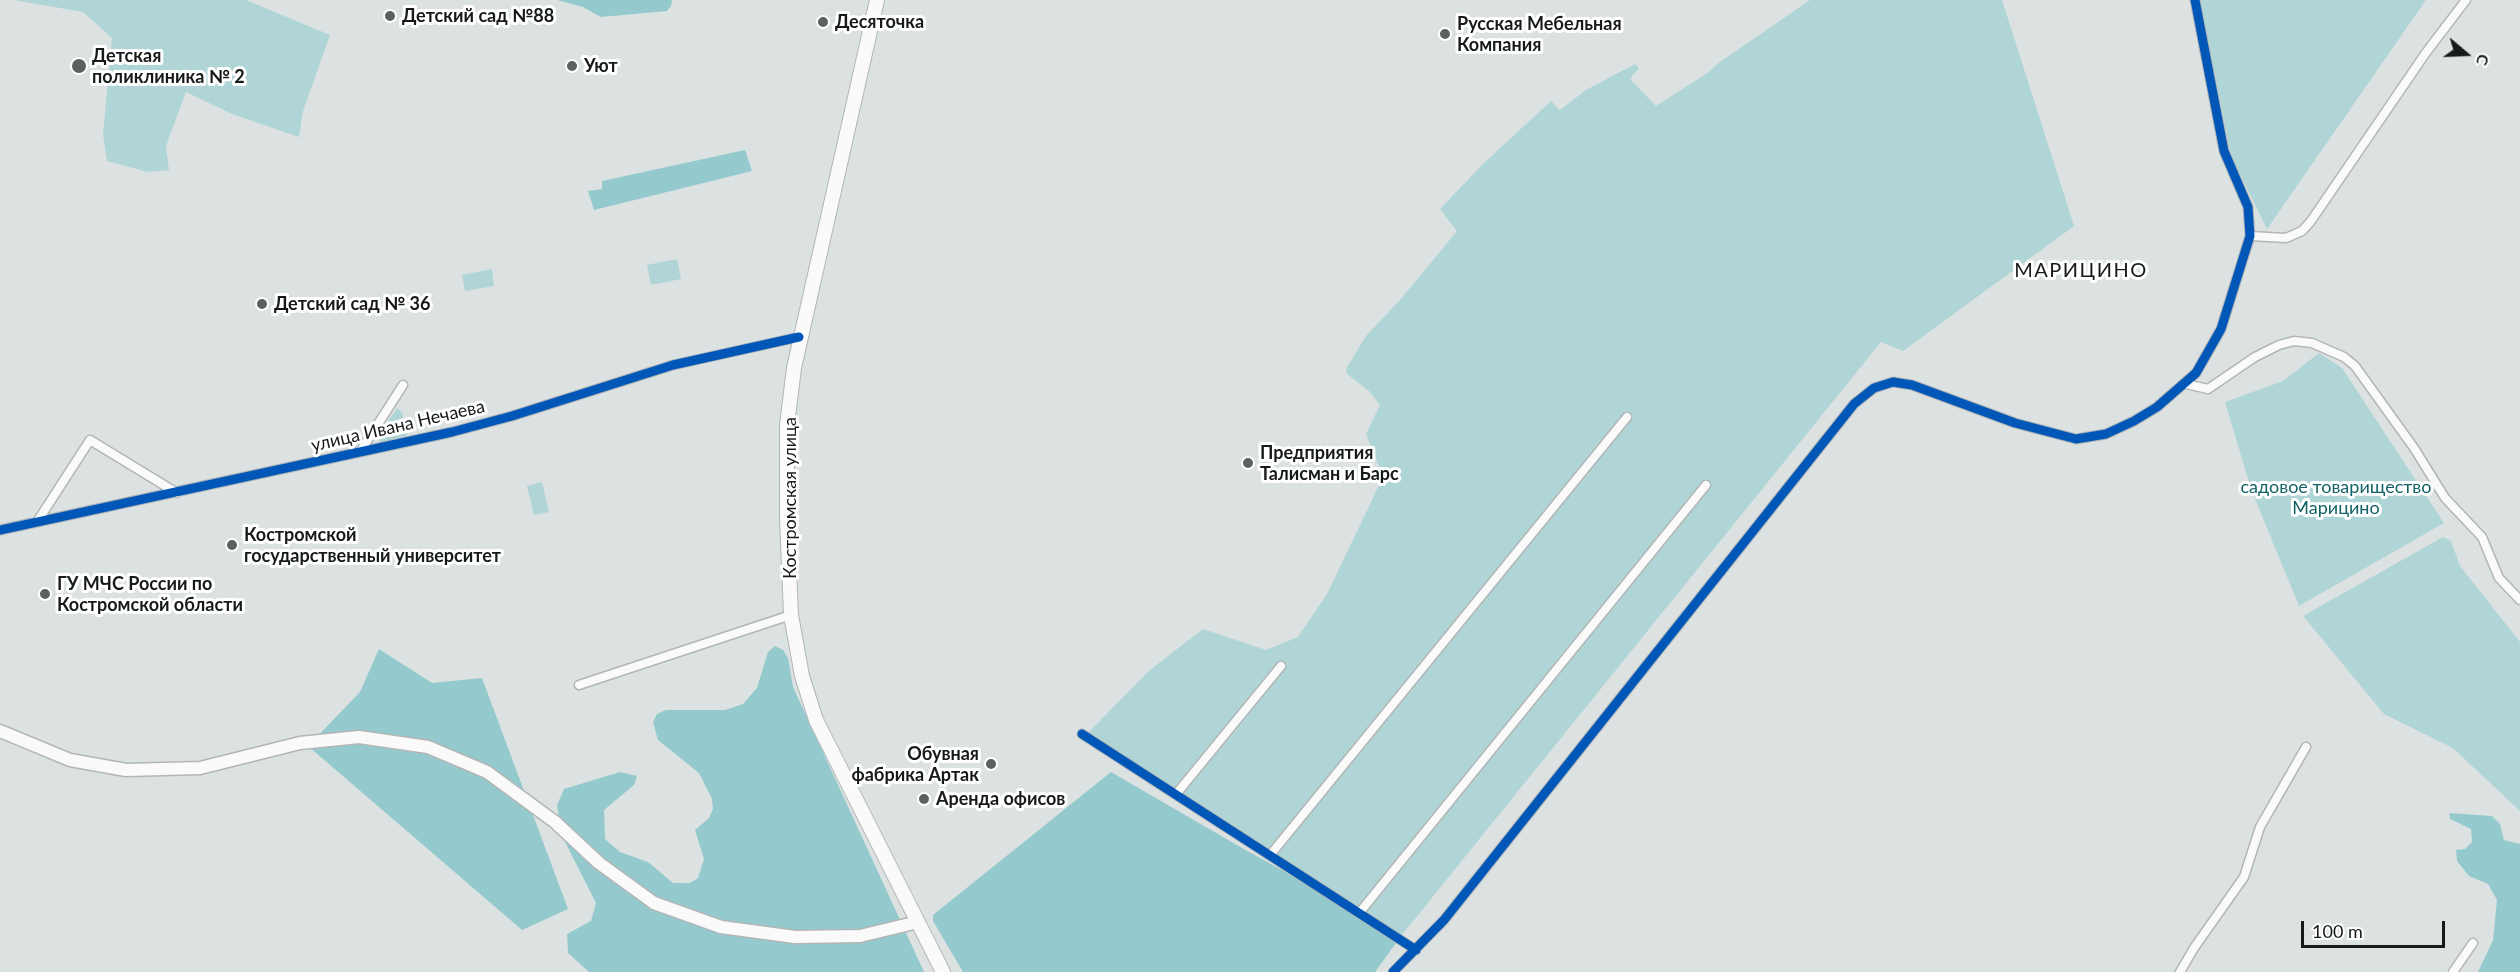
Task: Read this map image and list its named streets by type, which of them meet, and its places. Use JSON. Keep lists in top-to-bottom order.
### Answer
{
  "streets": {
    "main road": ["Костромская улица"],
    "street": ["улица Ивана Нечаева"]
  },
  "crossings": [
    ["улица Ивана Нечаева", "Костромская улица"]
  ],
  "districts": ["МАРИЦИНО"],
  "parks": ["садовое товарищество Марицино"],
  "places": [
    "Детский сад №88",
    "Десяточка",
    "Русская Мебельная Компания",
    "Детская поликлиника № 2",
    "Уют",
    "Детский сад № 36",
    "Предприятия Талисман и Барс",
    "Костромской государственный университет",
    "ГУ МЧС России по Костромской области",
    "Обувная фабрика Артак",
    "Аренда офисов"
  ],
  "scale_bar": "100 m",
  "north": "right"
}
